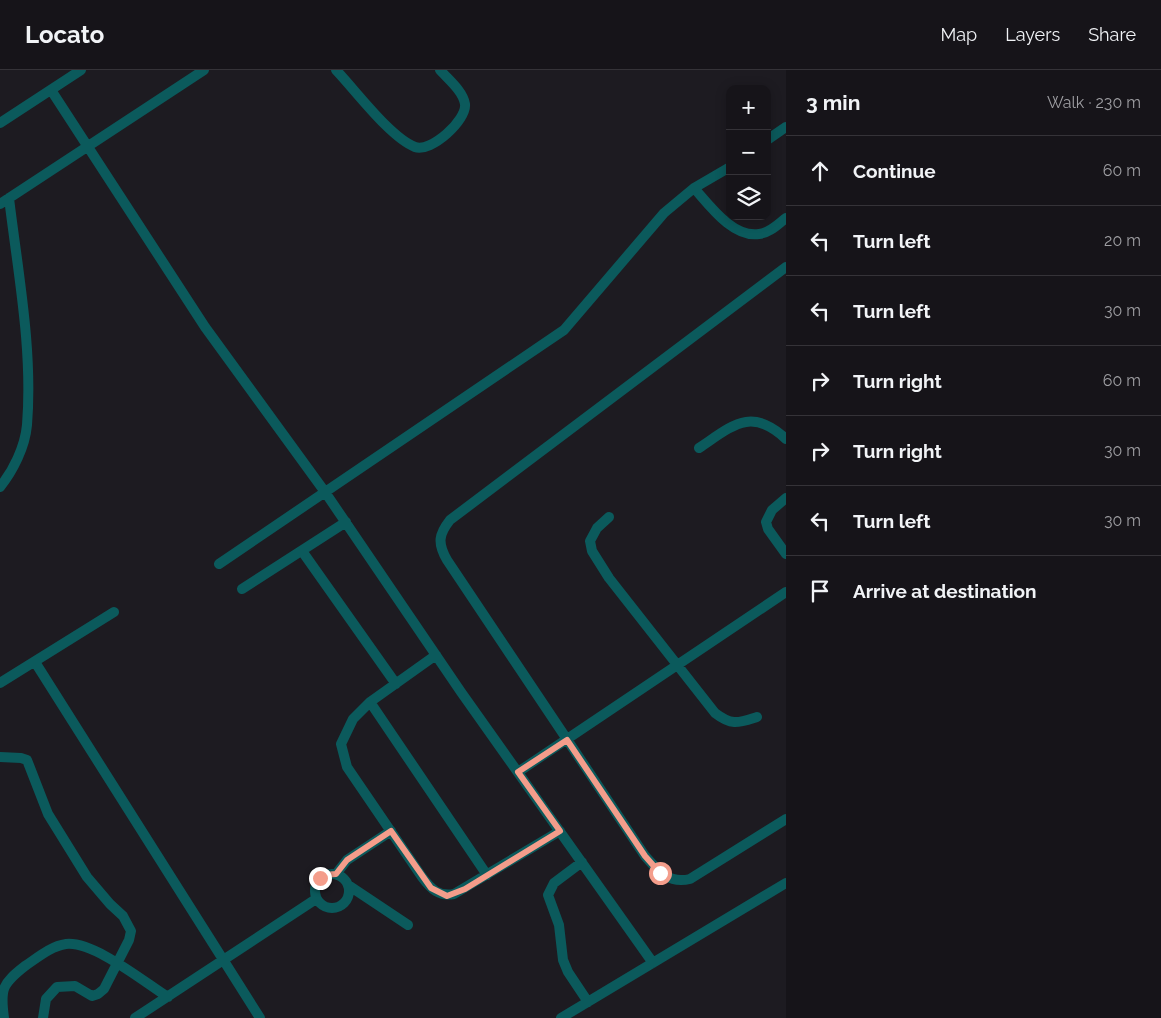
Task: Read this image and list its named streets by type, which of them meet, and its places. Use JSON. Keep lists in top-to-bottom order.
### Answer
{
  "page": {
    "header": "Locato",
    "nav": ["Map", "Layers", "Share"],
    "heading": ["3 min", "Walk · 230 m"],
    "map_buttons": ["+", "−"],
    "list": [
      ["Continue", "60 m"],
      ["Turn left", "20 m"],
      ["Turn left", "30 m"],
      ["Turn right", "60 m"],
      ["Turn right", "30 m"],
      ["Turn left", "30 m"],
      "Arrive at destination"
    ]
  }
}
